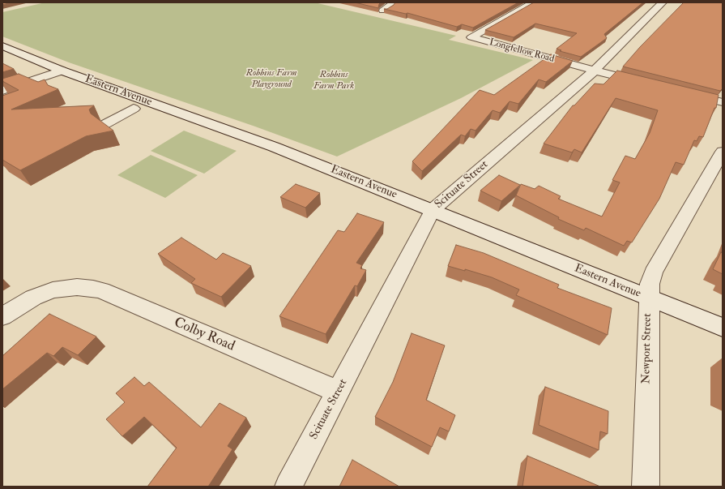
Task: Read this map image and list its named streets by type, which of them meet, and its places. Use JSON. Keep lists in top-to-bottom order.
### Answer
{
  "streets": {
    "street": [
      "Longfellow Road",
      "Eastern Avenue",
      "Scituate Street",
      "Colby Road",
      "Newport Street"
    ]
  },
  "crossings": [
    ["Longfellow Road", "Scituate Street"],
    ["Eastern Avenue", "Scituate Street"],
    ["Eastern Avenue", "Newport Street"],
    ["Scituate Street", "Colby Road"]
  ],
  "parks": ["Robbins Farm Playground", "Robbins Farm Park"]
}
